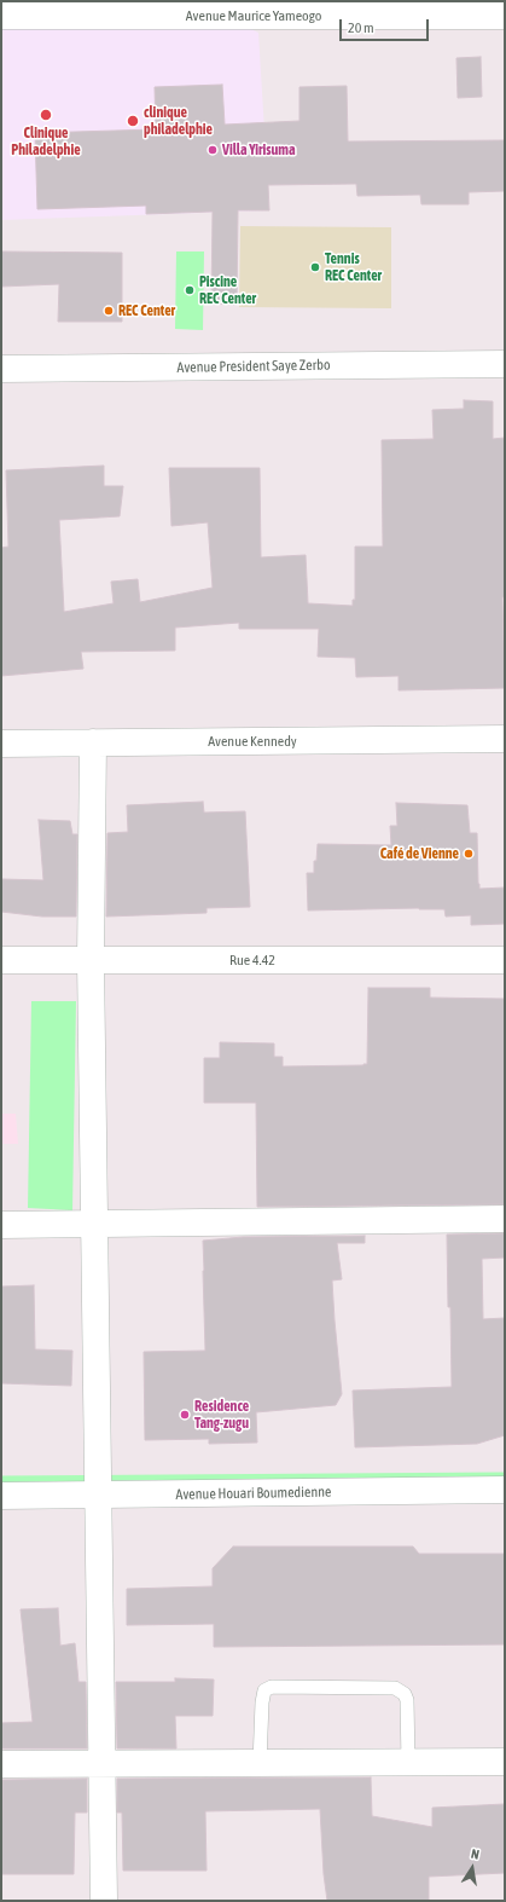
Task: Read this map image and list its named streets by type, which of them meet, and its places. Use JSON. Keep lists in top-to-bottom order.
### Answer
{
  "streets": {
    "street": [
      "Avenue Maurice Yameogo",
      "Avenue President Saye Zerbo",
      "Avenue Kennedy",
      "Rue 4.42",
      "Avenue Houari Boumedienne"
    ]
  },
  "places": [
    "Clinique Philadelphie",
    "clinique philadelphie",
    "Villa Yirisuma",
    "Tennis REC Center",
    "Piscine REC Center",
    "REC Center",
    "Café de Vienne",
    "Residence Tang-zugu"
  ],
  "scale_bar": "20 m",
  "north": "top"
}
